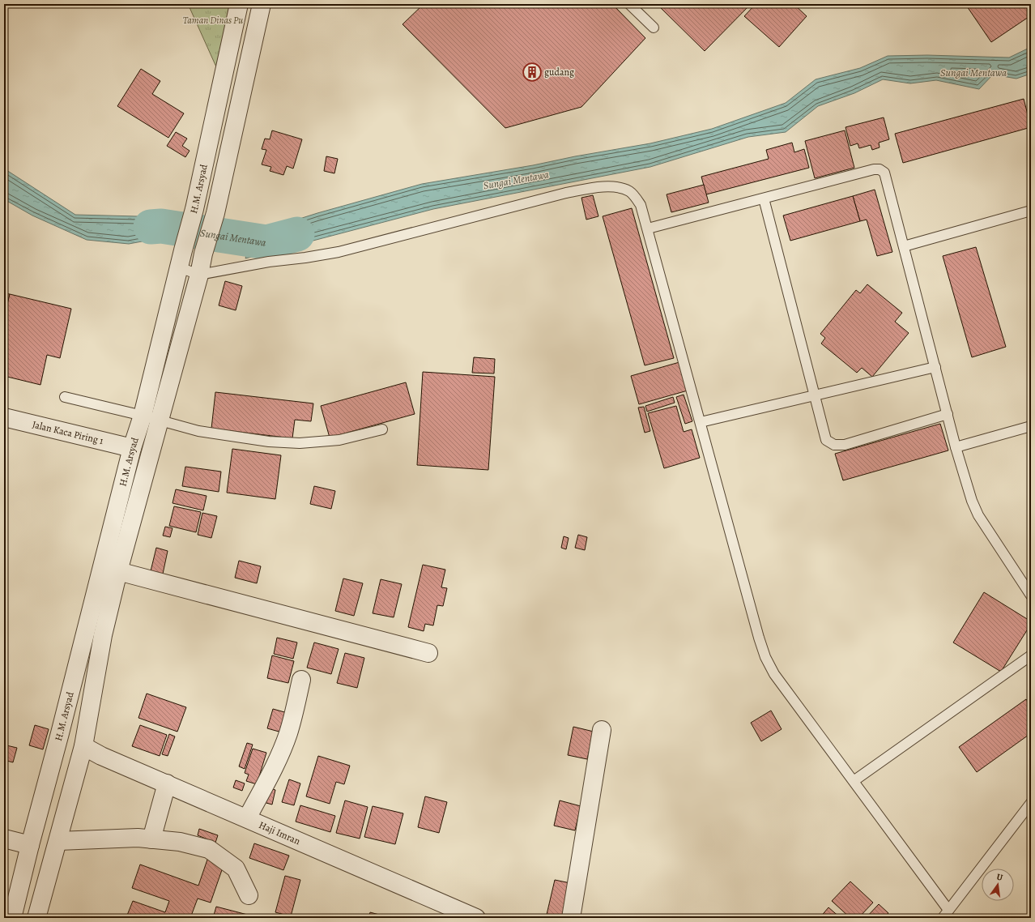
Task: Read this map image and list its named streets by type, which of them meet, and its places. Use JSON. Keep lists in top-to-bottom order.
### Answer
{
  "streets": {
    "street": ["H.M. Arsyad", "Jalan Kaca Piring 1", "Haji Imran"]
  },
  "crossings": [
    ["H.M. Arsyad", "Jalan Kaca Piring 1"],
    ["H.M. Arsyad", "Haji Imran"]
  ],
  "water": ["Sungai Mentawa"],
  "parks": ["Taman Dinas Pu"],
  "places": {
    "building": ["gudang"]
  },
  "north": "top"
}
